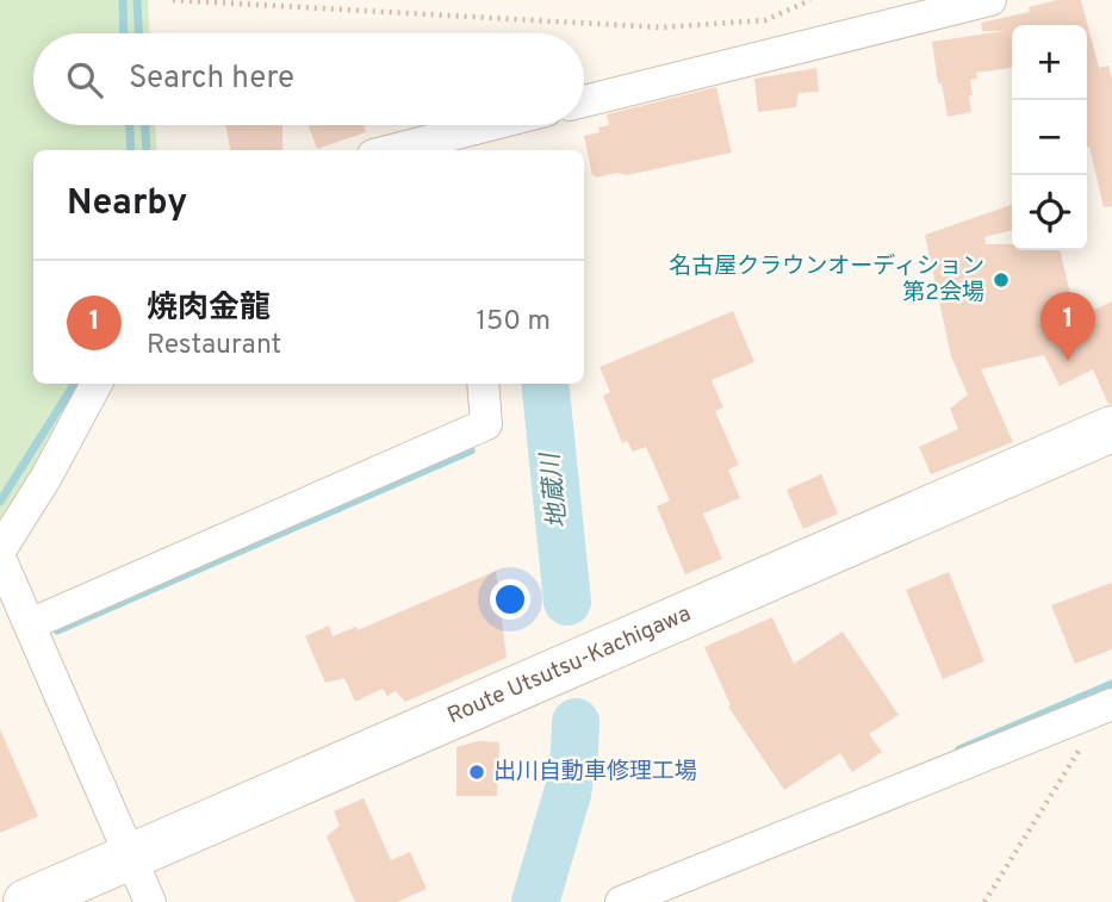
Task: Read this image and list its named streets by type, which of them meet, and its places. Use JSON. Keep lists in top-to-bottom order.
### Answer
{
  "streets": {
    "main road": ["Route Utsutsu-Kachigawa"]
  },
  "water": ["地蔵川"],
  "places": ["名古屋クラウンオーディション 第2会場", "出川自動車修理工場"],
  "page": {
    "map_buttons": ["+", "−"],
    "search": "Search here",
    "heading": "Nearby",
    "list": [
      {
        "mark": "1",
        "name": "焼肉金龍",
        "note": "Restaurant",
        "value": "150 m"
      }
    ],
    "pins": "1"
  }
}
